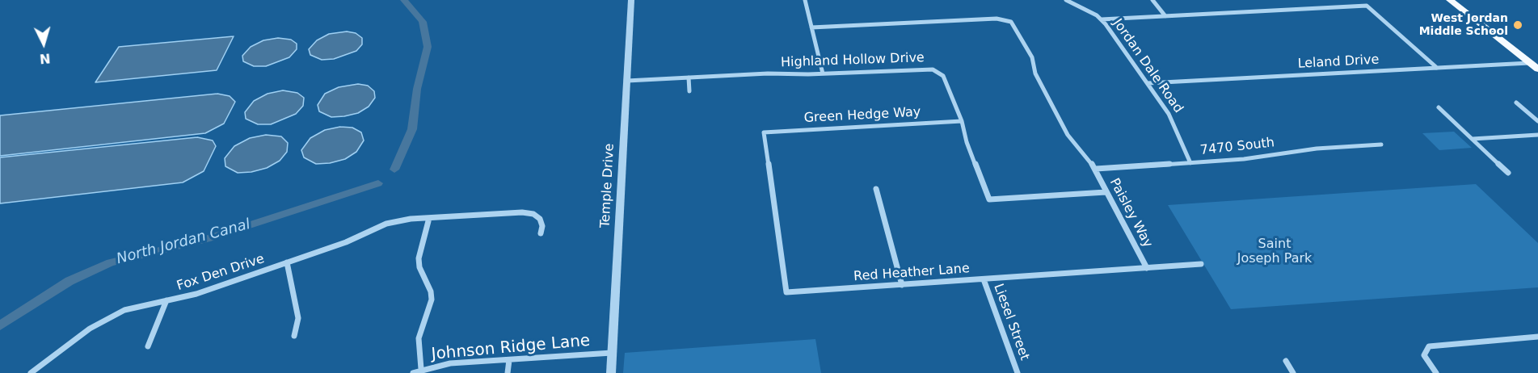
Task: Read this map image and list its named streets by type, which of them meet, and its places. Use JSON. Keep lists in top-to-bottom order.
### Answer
{
  "streets": {
    "street": [
      "Highland Hollow Drive",
      "Leland Drive",
      "Jordan Dale Road",
      "Green Hedge Way",
      "7470 South",
      "Temple Drive",
      "Paisley Way",
      "Fox Den Drive",
      "Red Heather Lane",
      "Liesel Street",
      "Johnson Ridge Lane"
    ]
  },
  "crossings": [
    ["Highland Hollow Drive", "Green Hedge Way"],
    ["Highland Hollow Drive", "Temple Drive"],
    ["Highland Hollow Drive", "Paisley Way"],
    ["Leland Drive", "Jordan Dale Road"],
    ["Jordan Dale Road", "7470 South"],
    ["Green Hedge Way", "Red Heather Lane"],
    ["7470 South", "Paisley Way"],
    ["Temple Drive", "Johnson Ridge Lane"],
    ["Paisley Way", "Red Heather Lane"],
    ["Red Heather Lane", "Liesel Street"]
  ],
  "water": ["North Jordan Canal"],
  "parks": ["Saint Joseph Park"],
  "places": ["West Jordan Middle School"],
  "north": "bottom"
}
